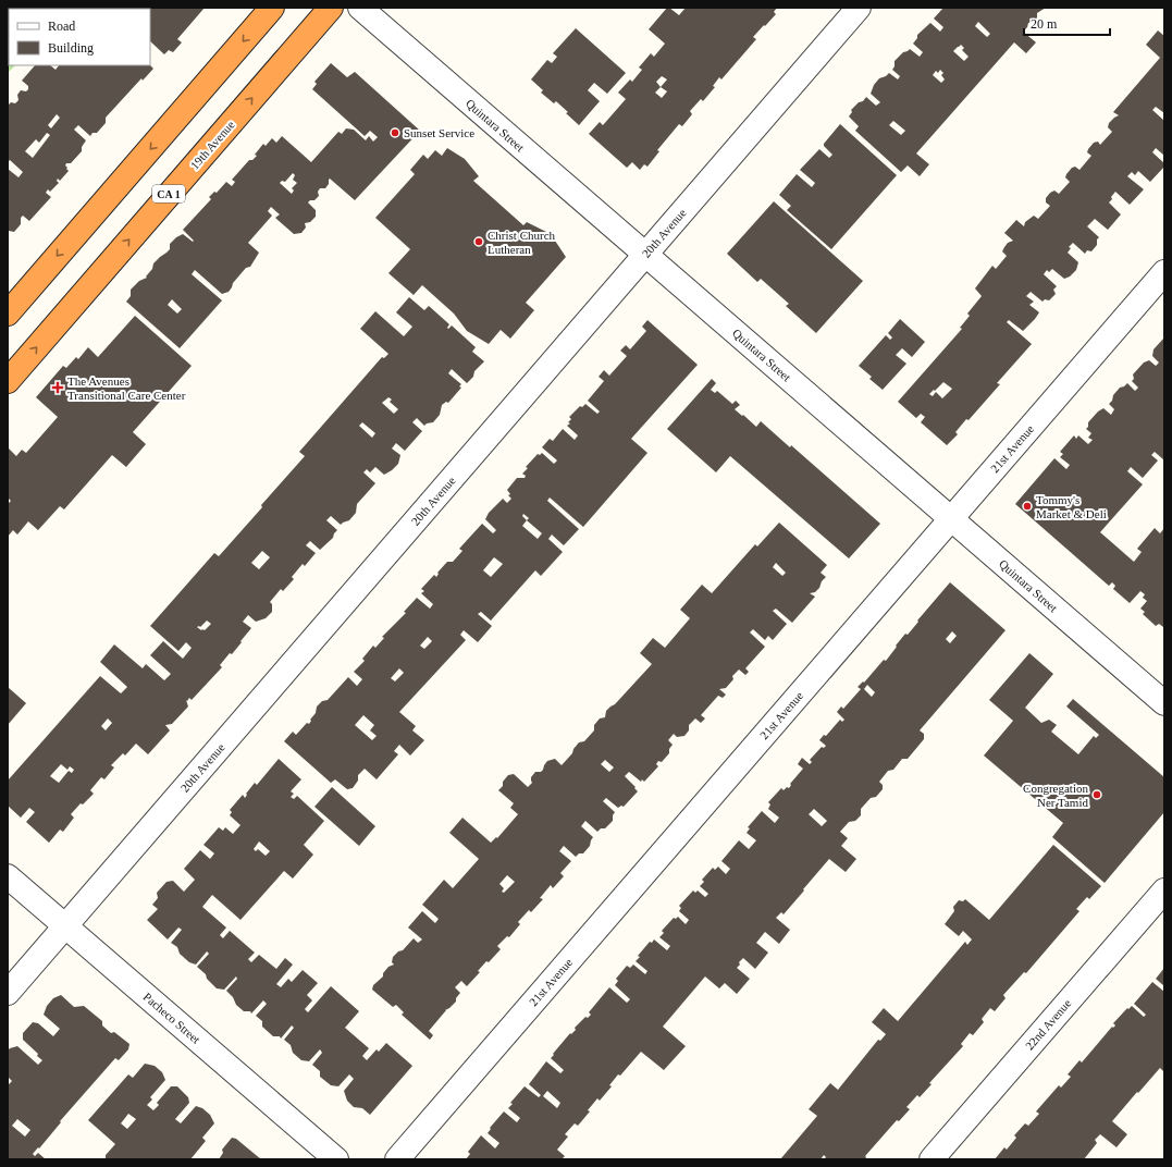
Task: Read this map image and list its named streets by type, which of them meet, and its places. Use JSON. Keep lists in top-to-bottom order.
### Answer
{
  "streets": {
    "highway": ["19th Avenue", "CA 1"],
    "street": [
      "Quintara Street",
      "20th Avenue",
      "21st Avenue",
      "Pacheco Street",
      "22nd Avenue"
    ]
  },
  "crossings": [
    ["Quintara Street", "20th Avenue"],
    ["Quintara Street", "21st Avenue"],
    ["20th Avenue", "Pacheco Street"]
  ],
  "places": {
    "other": [
      "Sunset Service",
      "Christ Church Lutheran",
      "Tommy's Market & Deli",
      "Congregation Ner Tamid"
    ],
    "health": ["The Avenues Transitional Care Center"]
  },
  "legend": ["Road", "Building"],
  "scale_bar": "20 m"
}
